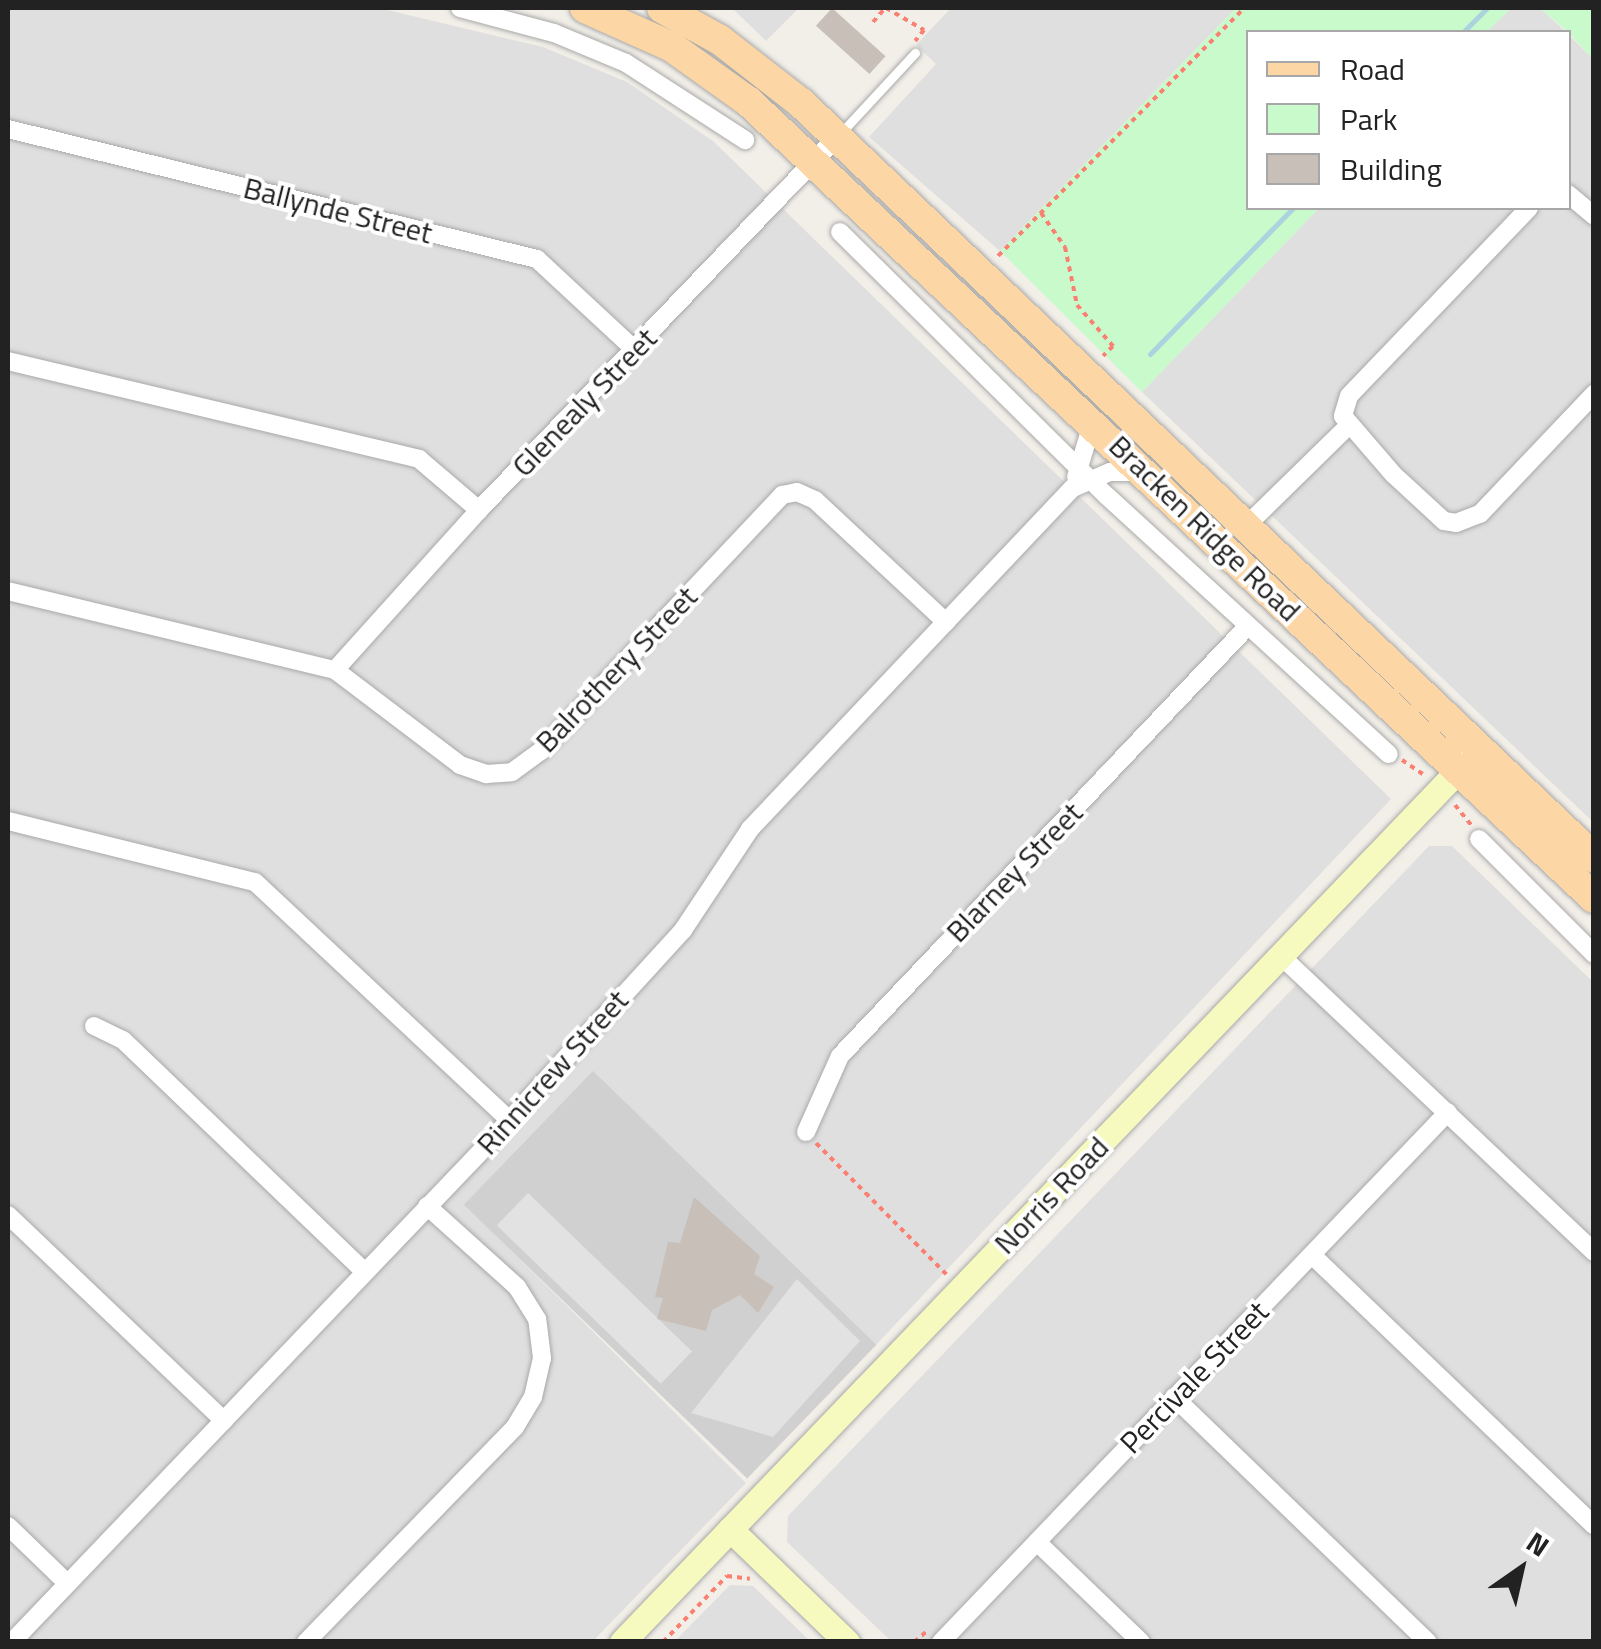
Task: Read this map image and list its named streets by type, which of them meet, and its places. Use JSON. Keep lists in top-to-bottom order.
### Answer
{
  "streets": {
    "main road": ["Bracken Ridge Road", "Norris Road"],
    "street": [
      "Ballynde Street",
      "Glenealy Street",
      "Balrothery Street",
      "Blarney Street",
      "Rinnicrew Street",
      "Percivale Street"
    ]
  },
  "crossings": [
    ["Ballynde Street", "Glenealy Street"],
    ["Glenealy Street", "Bracken Ridge Road"],
    ["Glenealy Street", "Balrothery Street"],
    ["Bracken Ridge Road", "Blarney Street"],
    ["Bracken Ridge Road", "Rinnicrew Street"],
    ["Bracken Ridge Road", "Norris Road"],
    ["Balrothery Street", "Rinnicrew Street"]
  ],
  "legend": ["Road", "Park", "Building"],
  "north": "top right"
}
